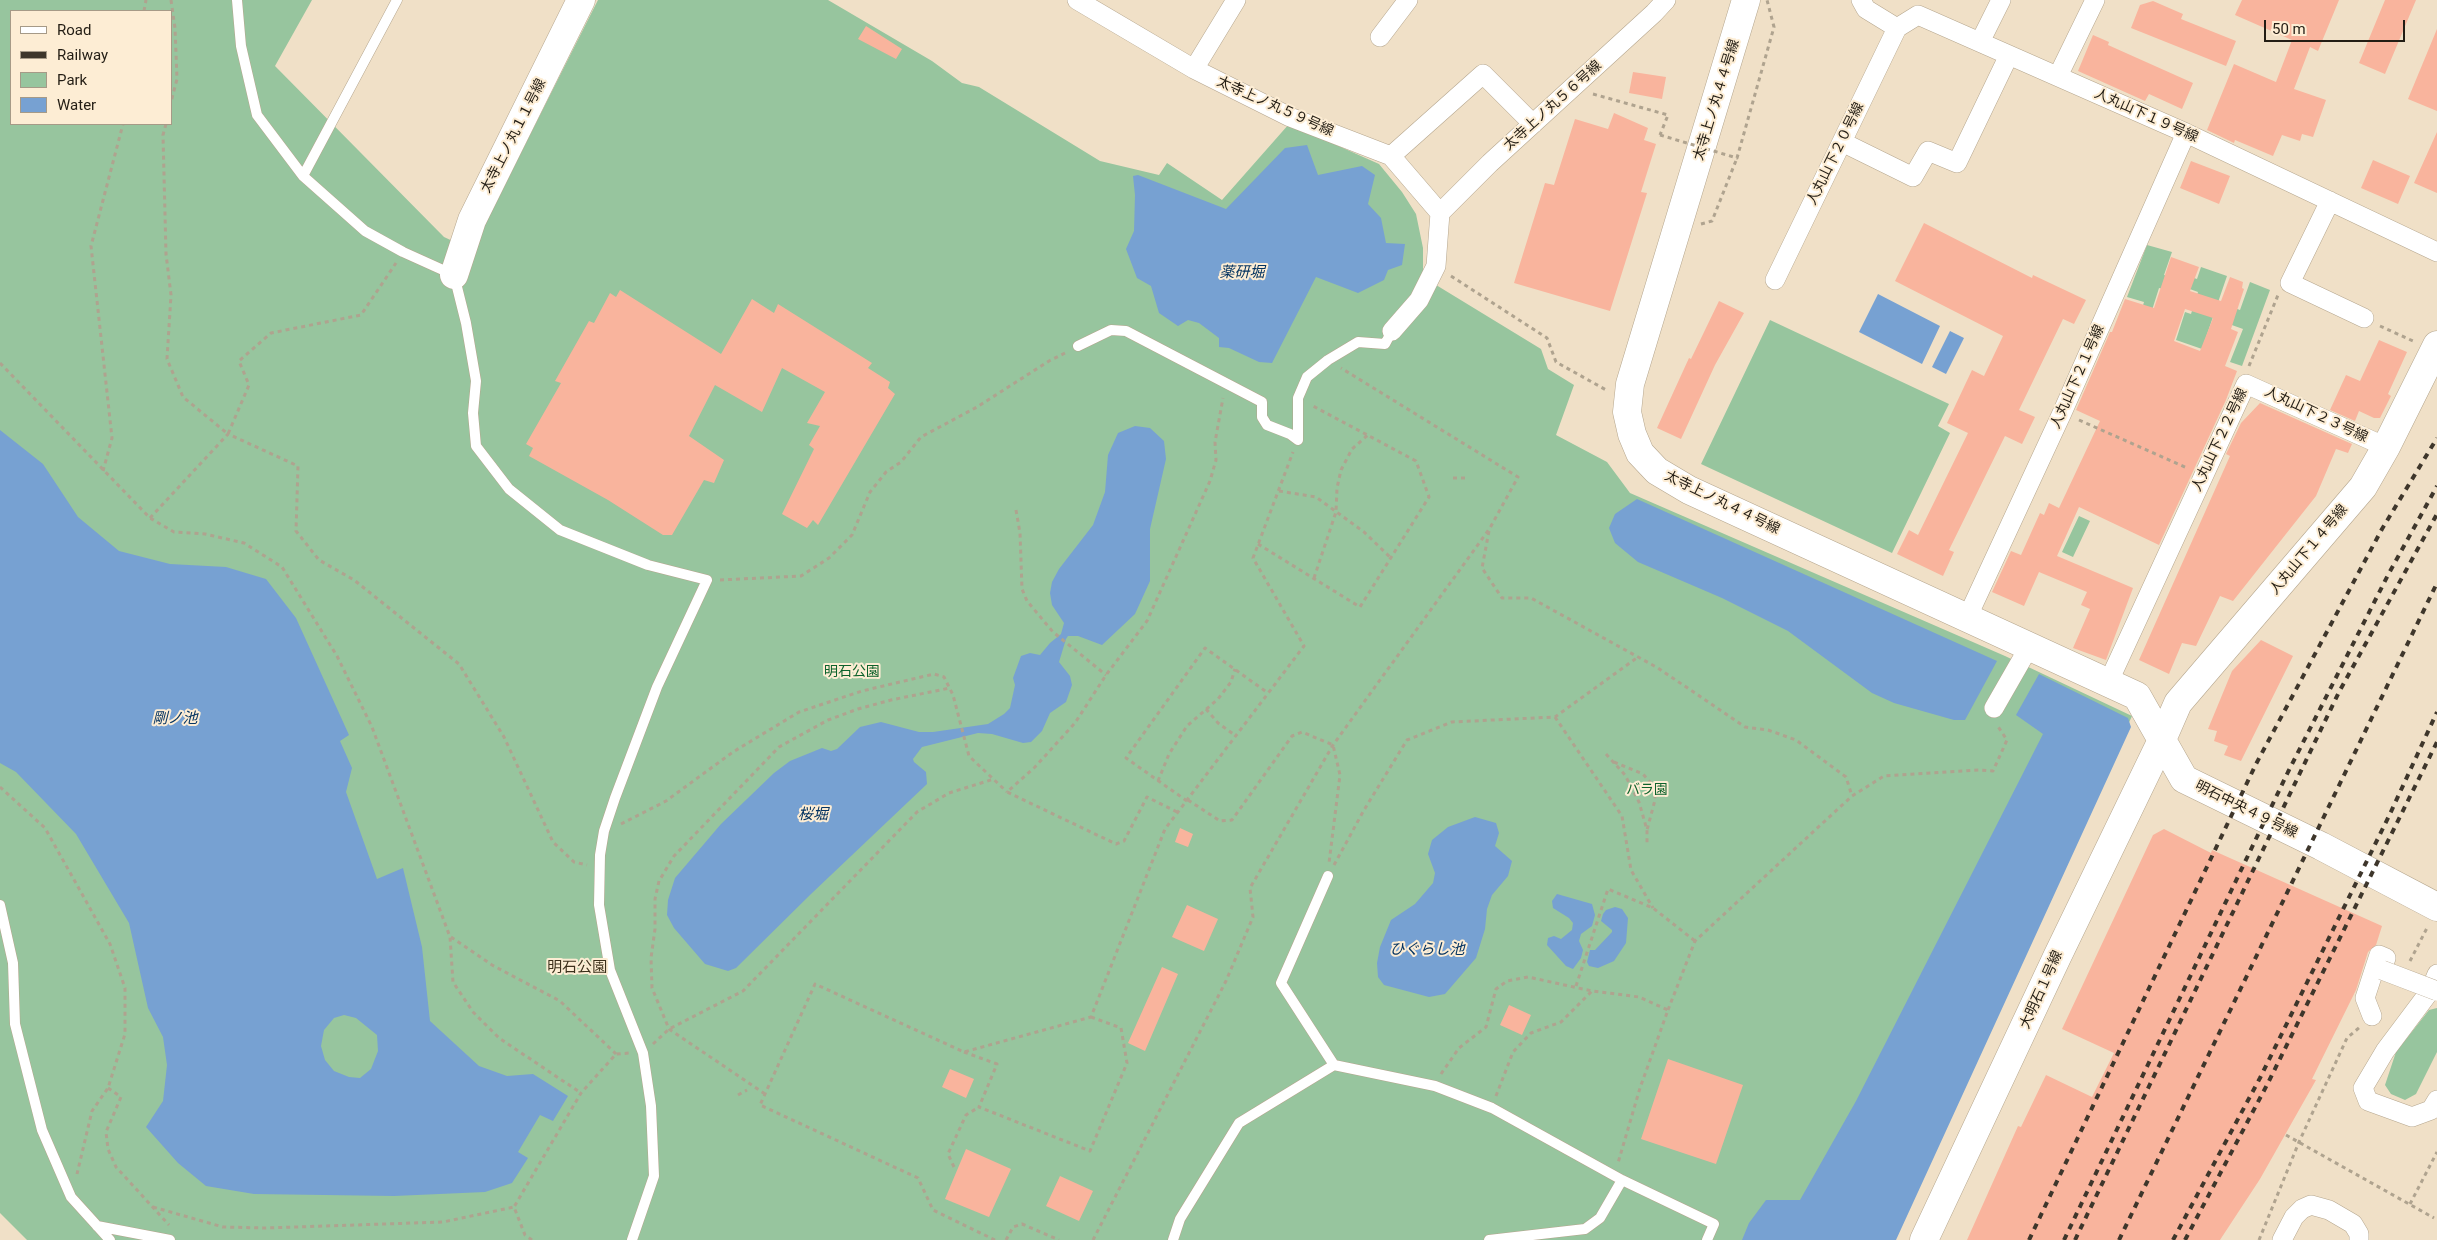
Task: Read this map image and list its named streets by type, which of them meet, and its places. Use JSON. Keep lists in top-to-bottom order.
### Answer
{
  "streets": {
    "street": [
      "太寺上ノ丸４４号線",
      "太寺上ノ丸５６号線",
      "太寺上ノ丸５９号線",
      "人丸山下１９号線",
      "太寺上ノ丸１１号線",
      "人丸山下２０号線",
      "人丸山下２１号線",
      "人丸山下２３号線",
      "人丸山下２２号線",
      "人丸山下１４号線",
      "明石中央４９号線",
      "大明石１号線"
    ]
  },
  "crossings": [
    ["太寺上ノ丸４４号線", "人丸山下２１号線"],
    ["太寺上ノ丸４４号線", "人丸山下２２号線"],
    ["太寺上ノ丸４４号線", "人丸山下１４号線"],
    ["太寺上ノ丸４４号線", "明石中央４９号線"],
    ["太寺上ノ丸４４号線", "大明石１号線"],
    ["太寺上ノ丸５６号線", "太寺上ノ丸５９号線"],
    ["人丸山下１９号線", "人丸山下２０号線"],
    ["人丸山下１９号線", "人丸山下２１号線"],
    ["人丸山下２３号線", "人丸山下２２号線"],
    ["人丸山下２３号線", "人丸山下１４号線"],
    ["人丸山下１４号線", "明石中央４９号線"],
    ["人丸山下１４号線", "大明石１号線"],
    ["明石中央４９号線", "大明石１号線"]
  ],
  "districts": ["明石公園"],
  "water": [
    "薬研堀",
    "剛ノ池",
    "桜堀",
    "ひぐらし池"
  ],
  "parks": ["明石公園", "バラ園"],
  "legend": [
    "Road",
    "Railway",
    "Park",
    "Water"
  ],
  "scale_bar": "50 m"
}
